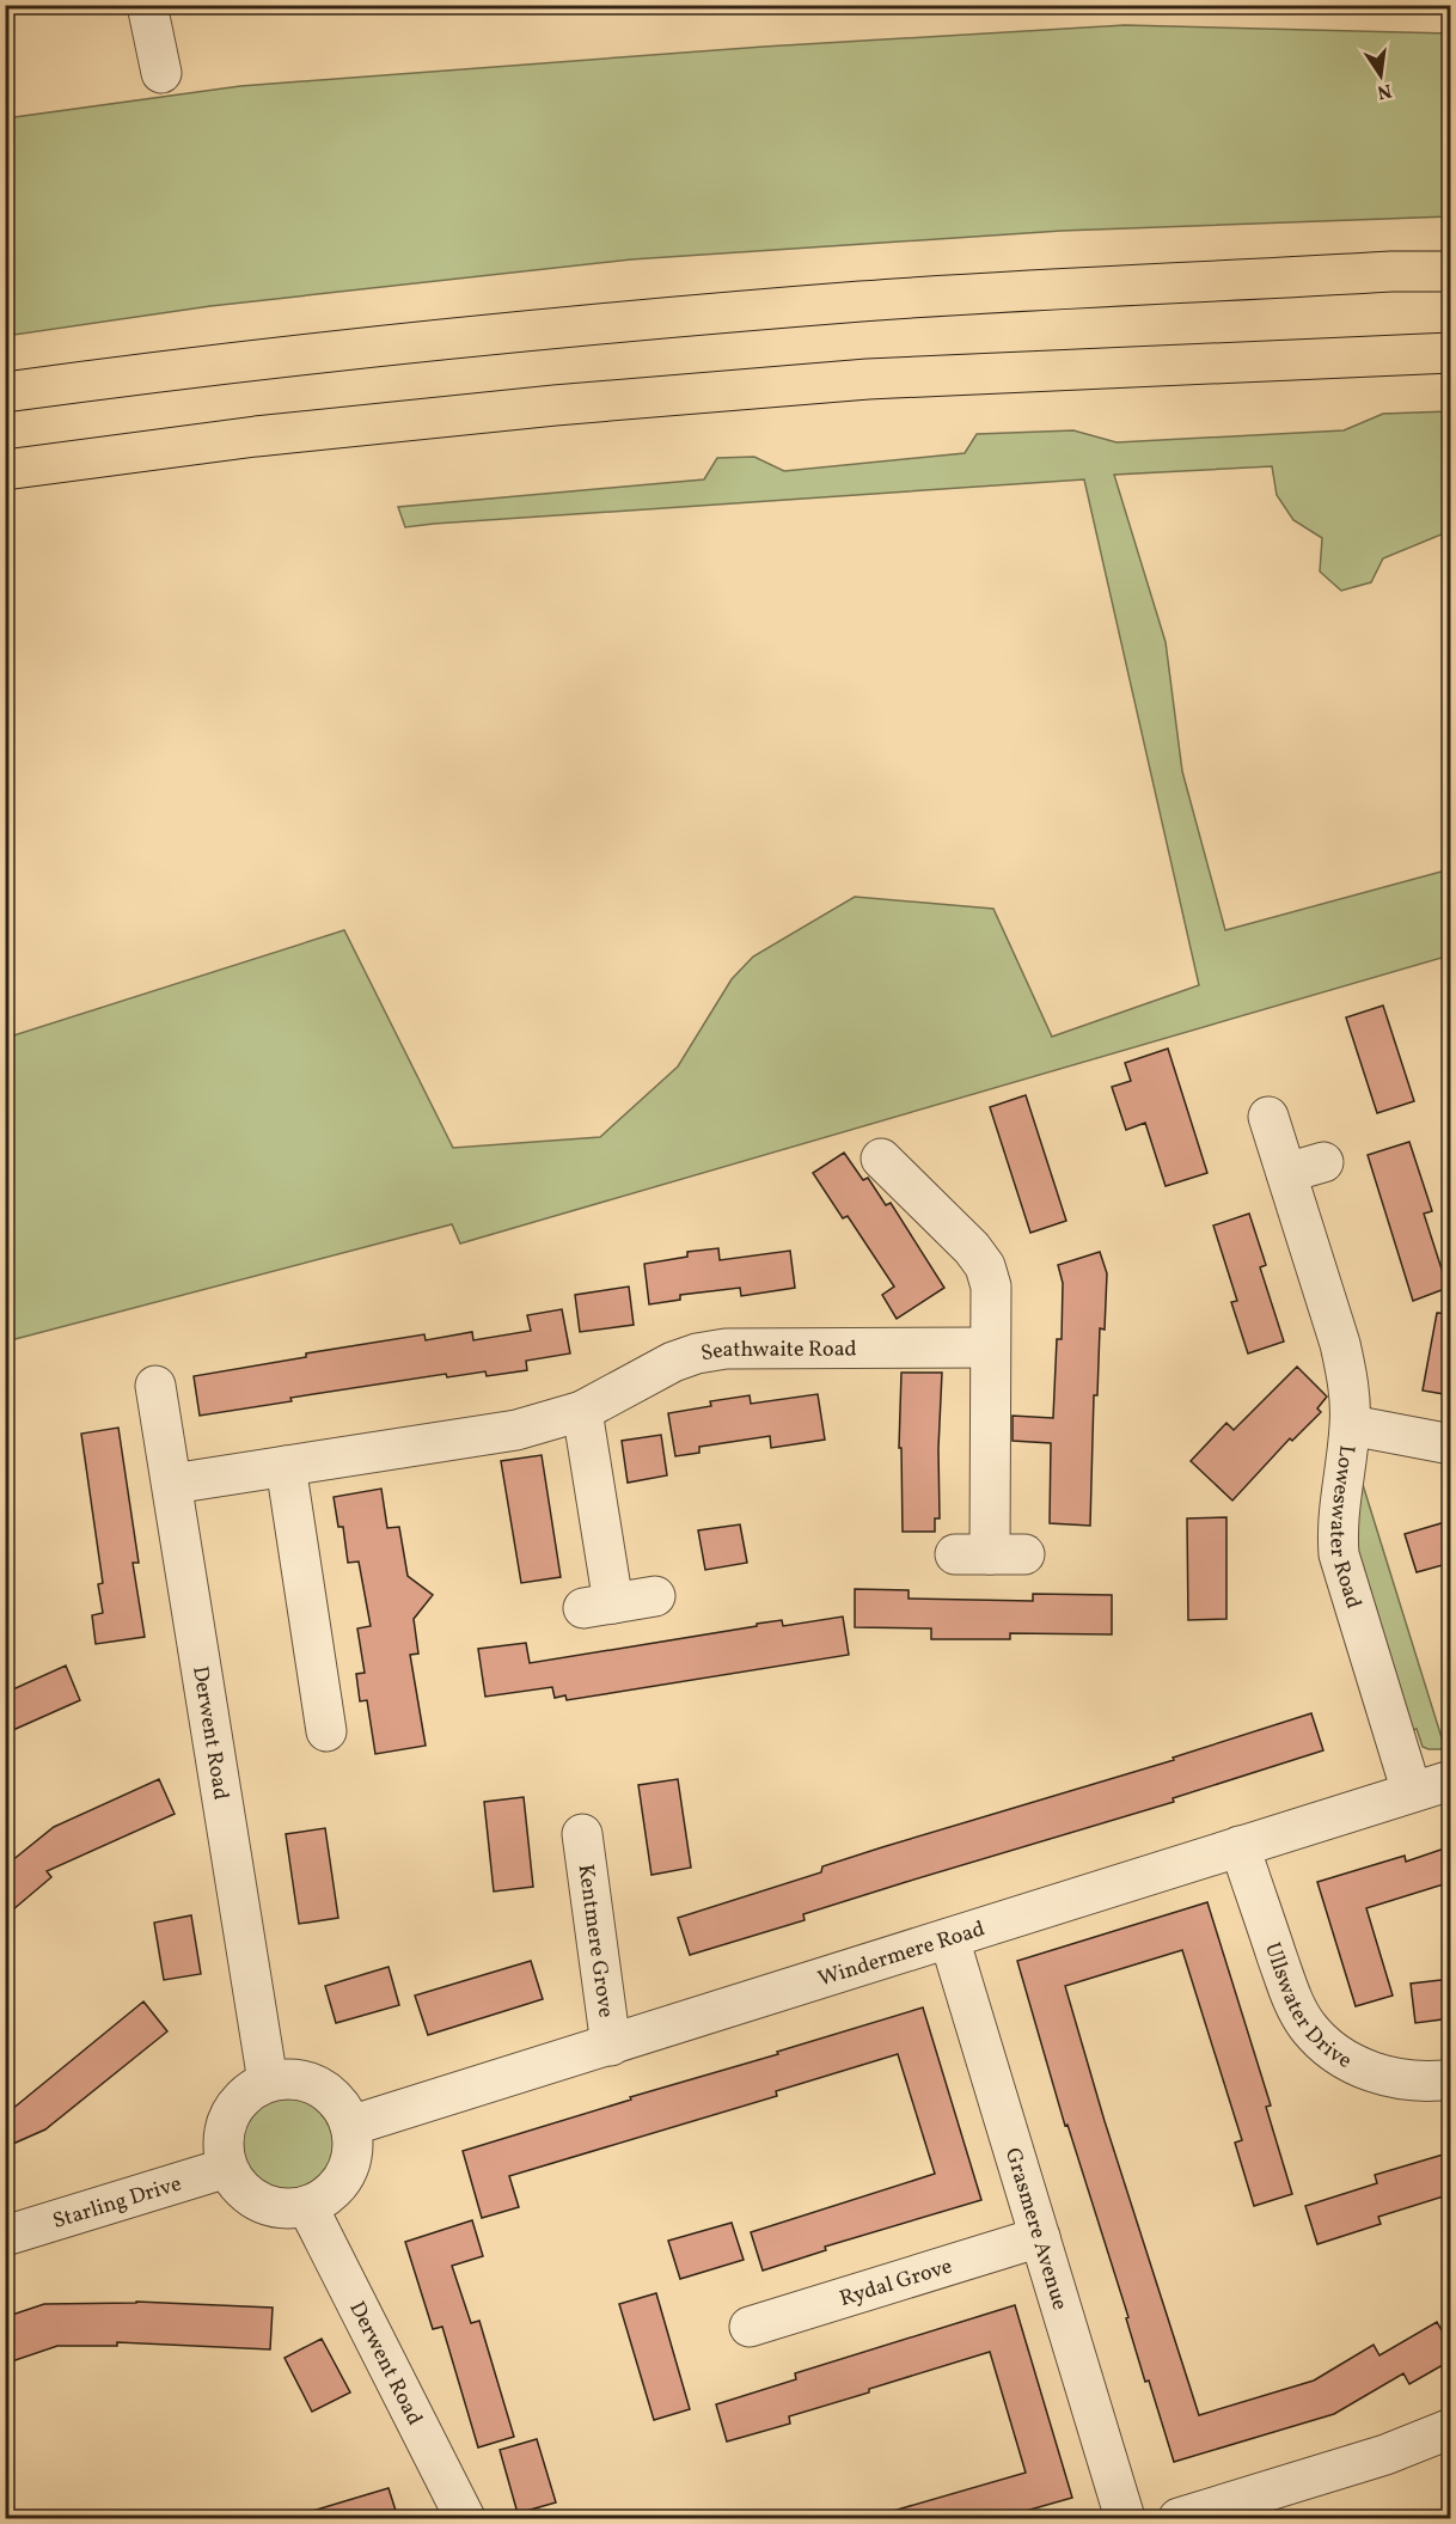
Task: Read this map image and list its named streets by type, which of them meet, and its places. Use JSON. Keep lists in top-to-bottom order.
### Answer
{
  "streets": {
    "street": [
      "Seathwaite Road",
      "Loweswater Road",
      "Derwent Road",
      "Kentmere Grove",
      "Windermere Road",
      "Ullswater Drive",
      "Starling Drive",
      "Grasmere Avenue",
      "Rydal Grove"
    ]
  },
  "crossings": [
    ["Seathwaite Road", "Derwent Road"],
    ["Loweswater Road", "Windermere Road"],
    ["Derwent Road", "Windermere Road"],
    ["Derwent Road", "Starling Drive"],
    ["Kentmere Grove", "Windermere Road"],
    ["Windermere Road", "Ullswater Drive"],
    ["Windermere Road", "Starling Drive"],
    ["Windermere Road", "Grasmere Avenue"],
    ["Grasmere Avenue", "Rydal Grove"]
  ],
  "north": "bottom"
}
